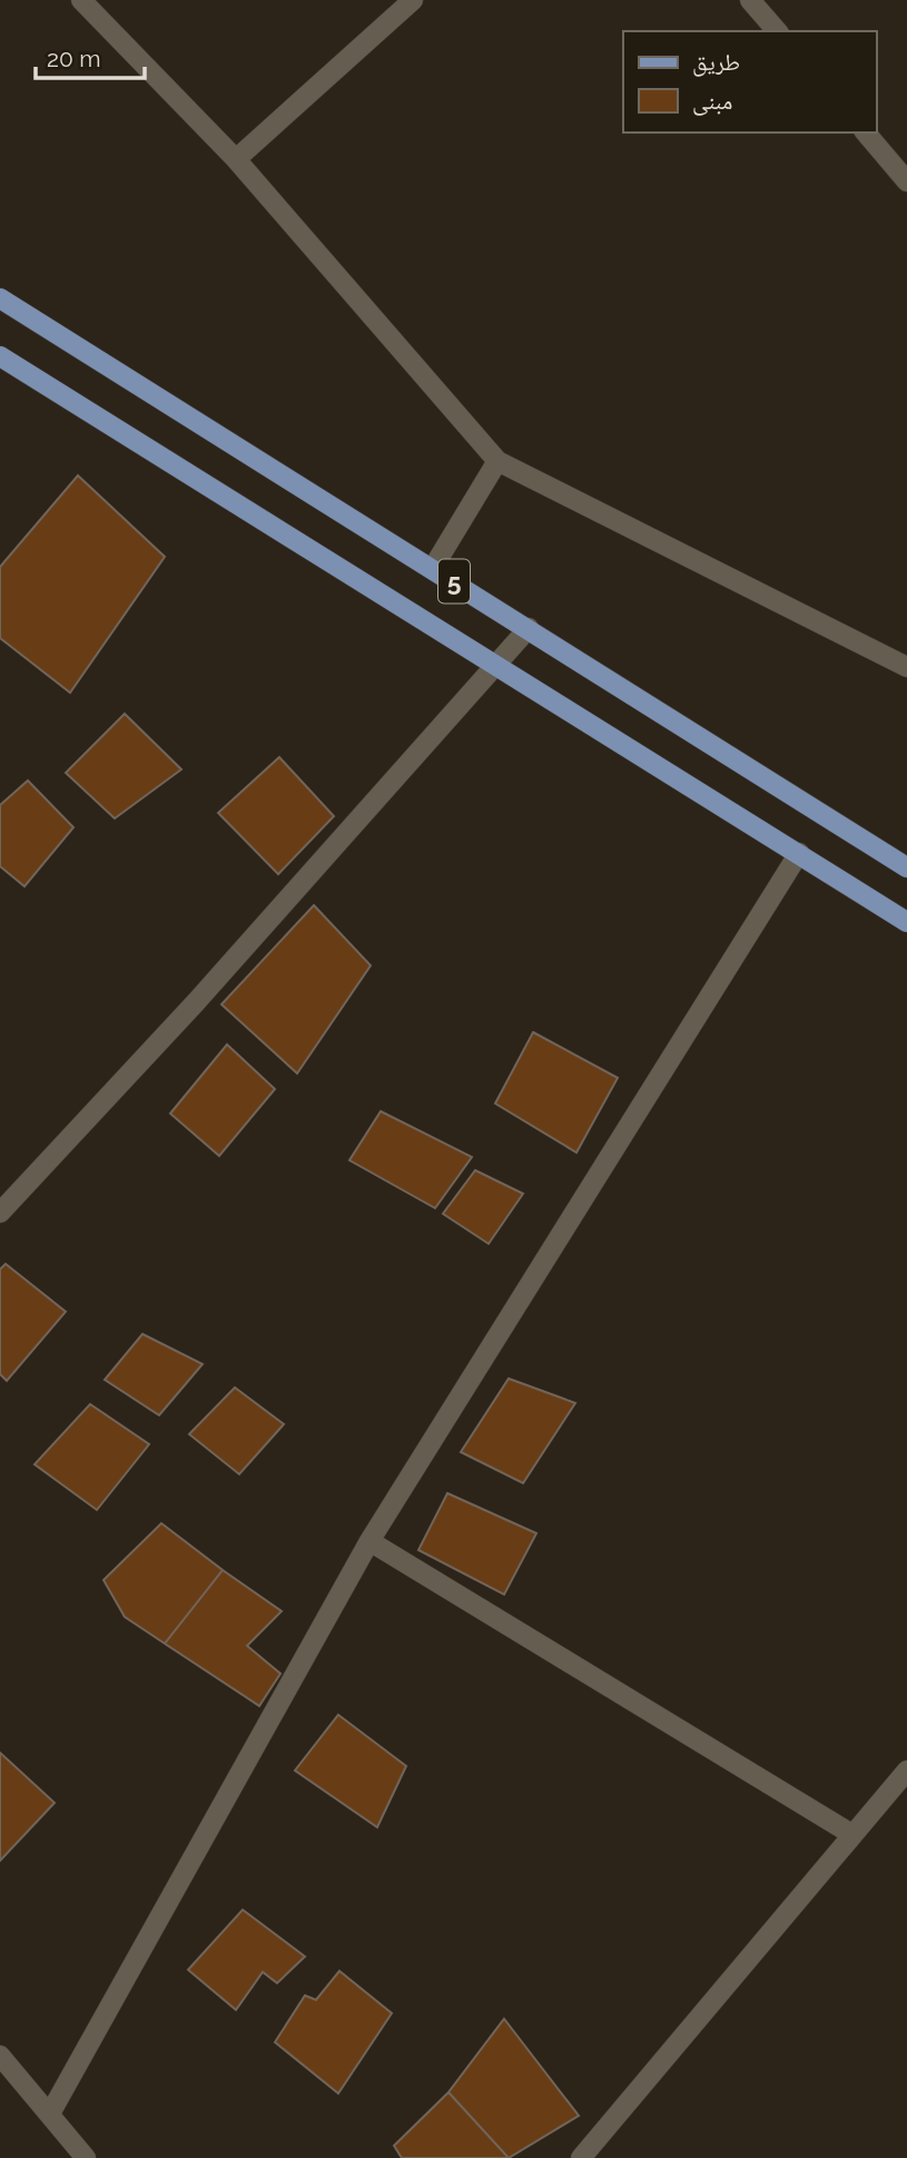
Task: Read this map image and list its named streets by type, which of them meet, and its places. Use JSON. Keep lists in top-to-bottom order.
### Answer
{
  "streets": {
    "main road": ["5"]
  },
  "legend": ["طريق", "مبنى"],
  "scale_bar": "20 m"
}
